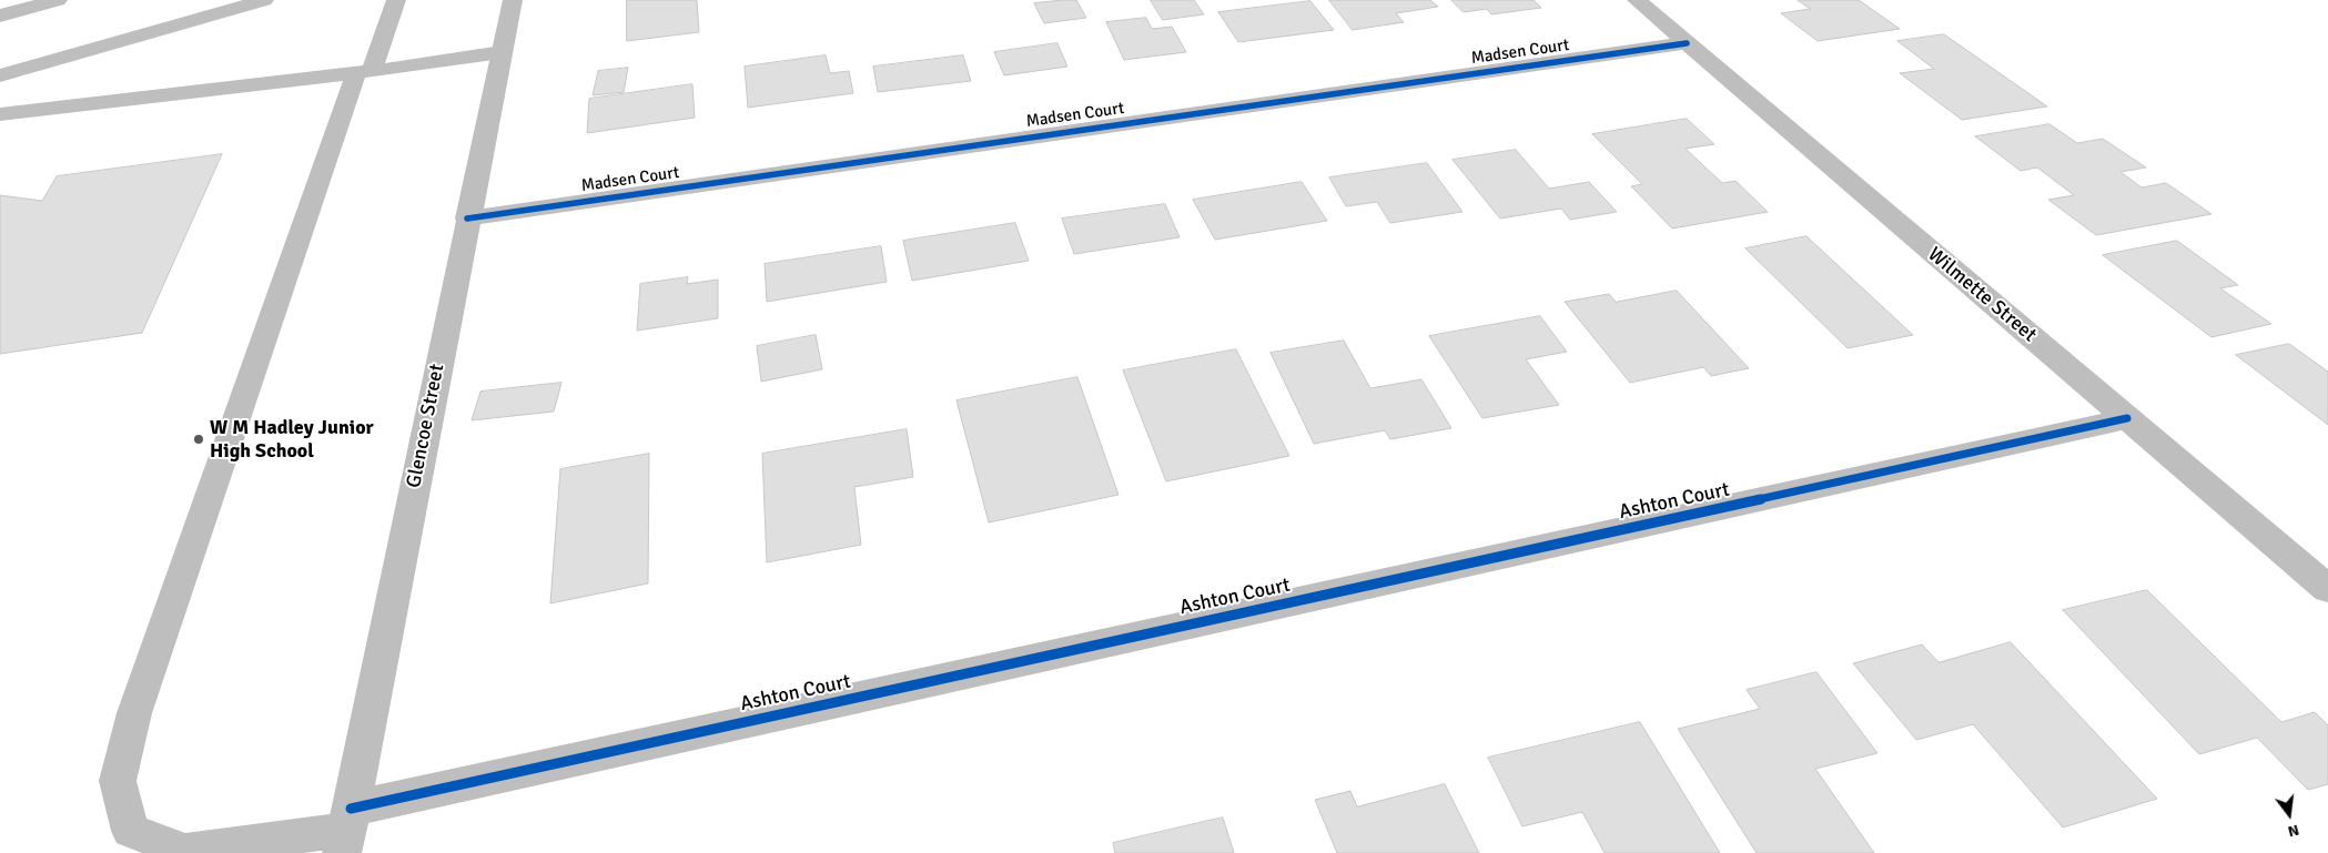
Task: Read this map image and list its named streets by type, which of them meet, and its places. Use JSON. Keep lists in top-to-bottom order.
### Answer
{
  "streets": {
    "street": [
      "Madsen Court",
      "Wilmette Street",
      "Glencoe Street",
      "Ashton Court"
    ]
  },
  "crossings": [
    ["Madsen Court", "Wilmette Street"],
    ["Madsen Court", "Glencoe Street"],
    ["Wilmette Street", "Ashton Court"],
    ["Glencoe Street", "Ashton Court"]
  ],
  "places": ["W M Hadley Junior High School"],
  "north": "bottom"
}
